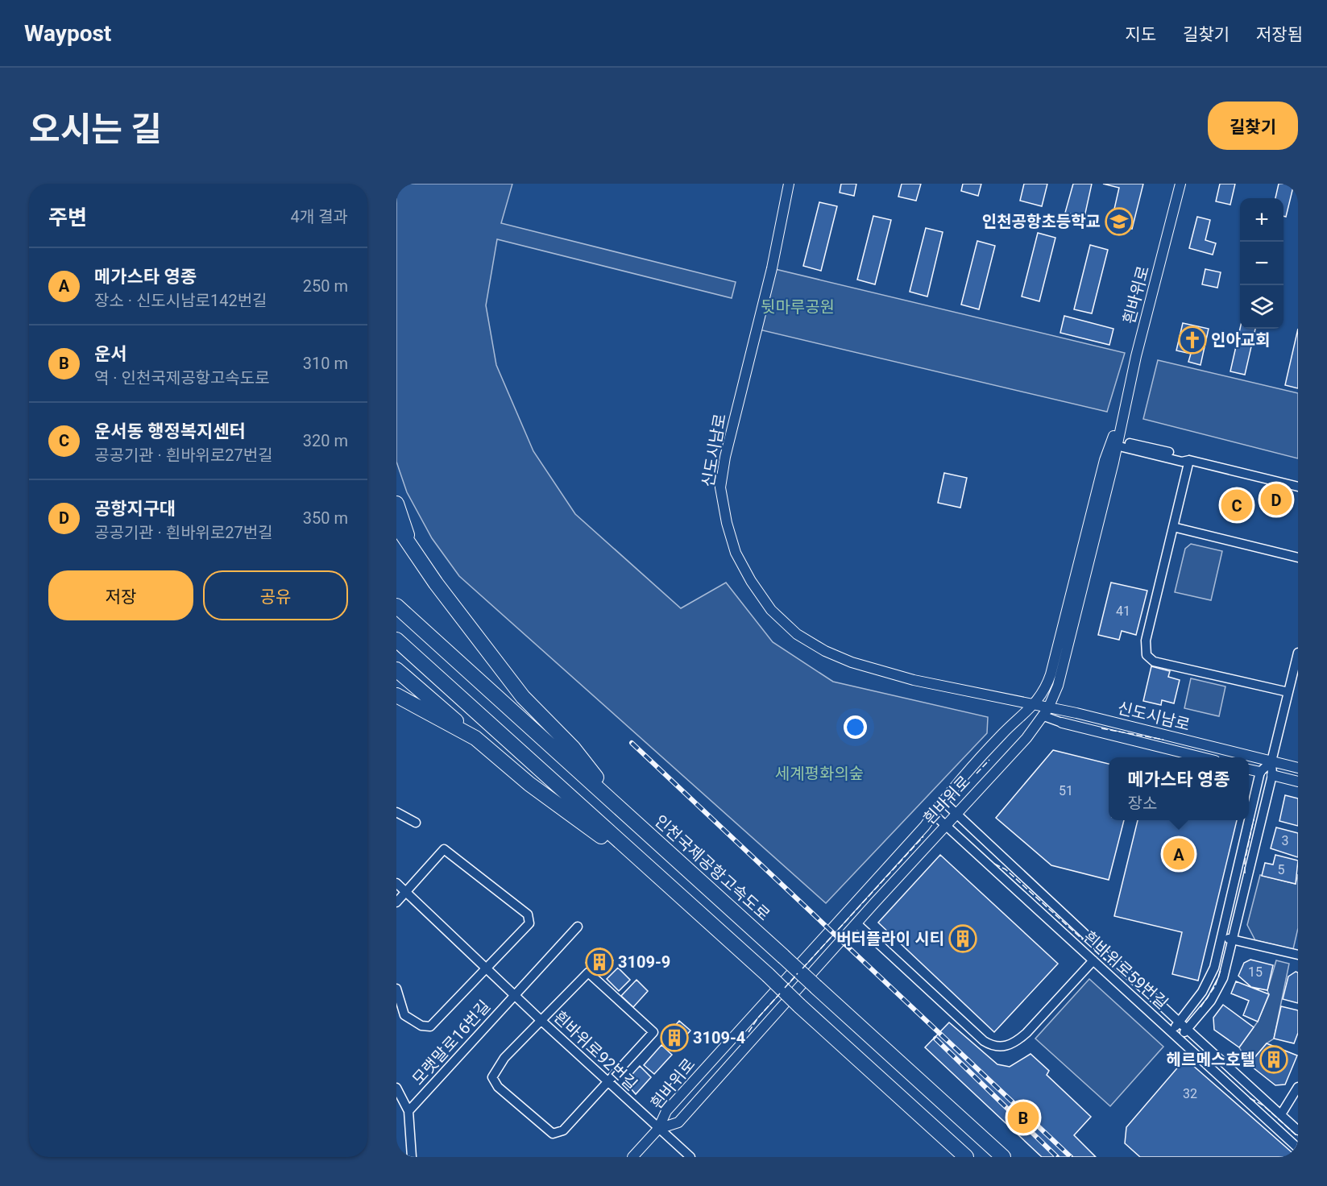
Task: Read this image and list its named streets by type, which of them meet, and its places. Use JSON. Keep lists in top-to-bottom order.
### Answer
{
  "streets": {
    "highway": ["인천국제공항고속도로"],
    "street": [
      "흰바위로",
      "신도시남로",
      "흰바위로59번길",
      "모랫말로16번길",
      "흰바위로92번길"
    ]
  },
  "crossings": [
    ["흰바위로", "신도시남로"],
    ["흰바위로", "흰바위로59번길"],
    ["흰바위로", "흰바위로92번길"],
    ["모랫말로16번길", "흰바위로92번길"]
  ],
  "parks": ["뒷마루공원", "세계평화의숲"],
  "places": {
    "school or university": ["인천공항초등학교"],
    "church": ["인아교회"],
    "building": [
      "버터플라이 시티",
      "3109-9",
      "3109-4",
      "헤르메스호텔"
    ]
  },
  "house_numbers": [
    "41",
    "51",
    "3",
    "5",
    "15",
    "32"
  ],
  "page": {
    "header": "Waypost",
    "nav": ["지도", "길찾기", "저장됨"],
    "title": "오시는 길",
    "buttons": [
      "길찾기",
      ["저장", "공유"]
    ],
    "heading": ["주변", "4개 결과"],
    "map_buttons": ["+", "−"],
    "list": [
      {
        "mark": "A",
        "name": "메가스타 영종",
        "note": "장소 · 신도시남로142번길",
        "value": "250 m"
      },
      {
        "mark": "B",
        "name": "운서",
        "note": "역 · 인천국제공항고속도로",
        "value": "310 m"
      },
      {
        "mark": "C",
        "name": "운서동 행정복지센터",
        "note": "공공기관 · 흰바위로27번길",
        "value": "320 m"
      },
      {
        "mark": "D",
        "name": "공항지구대",
        "note": "공공기관 · 흰바위로27번길",
        "value": "350 m"
      }
    ],
    "pins": [
      "D",
      "C",
      "A",
      "B"
    ],
    "popup": ["메가스타 영종", "장소"]
  }
}
